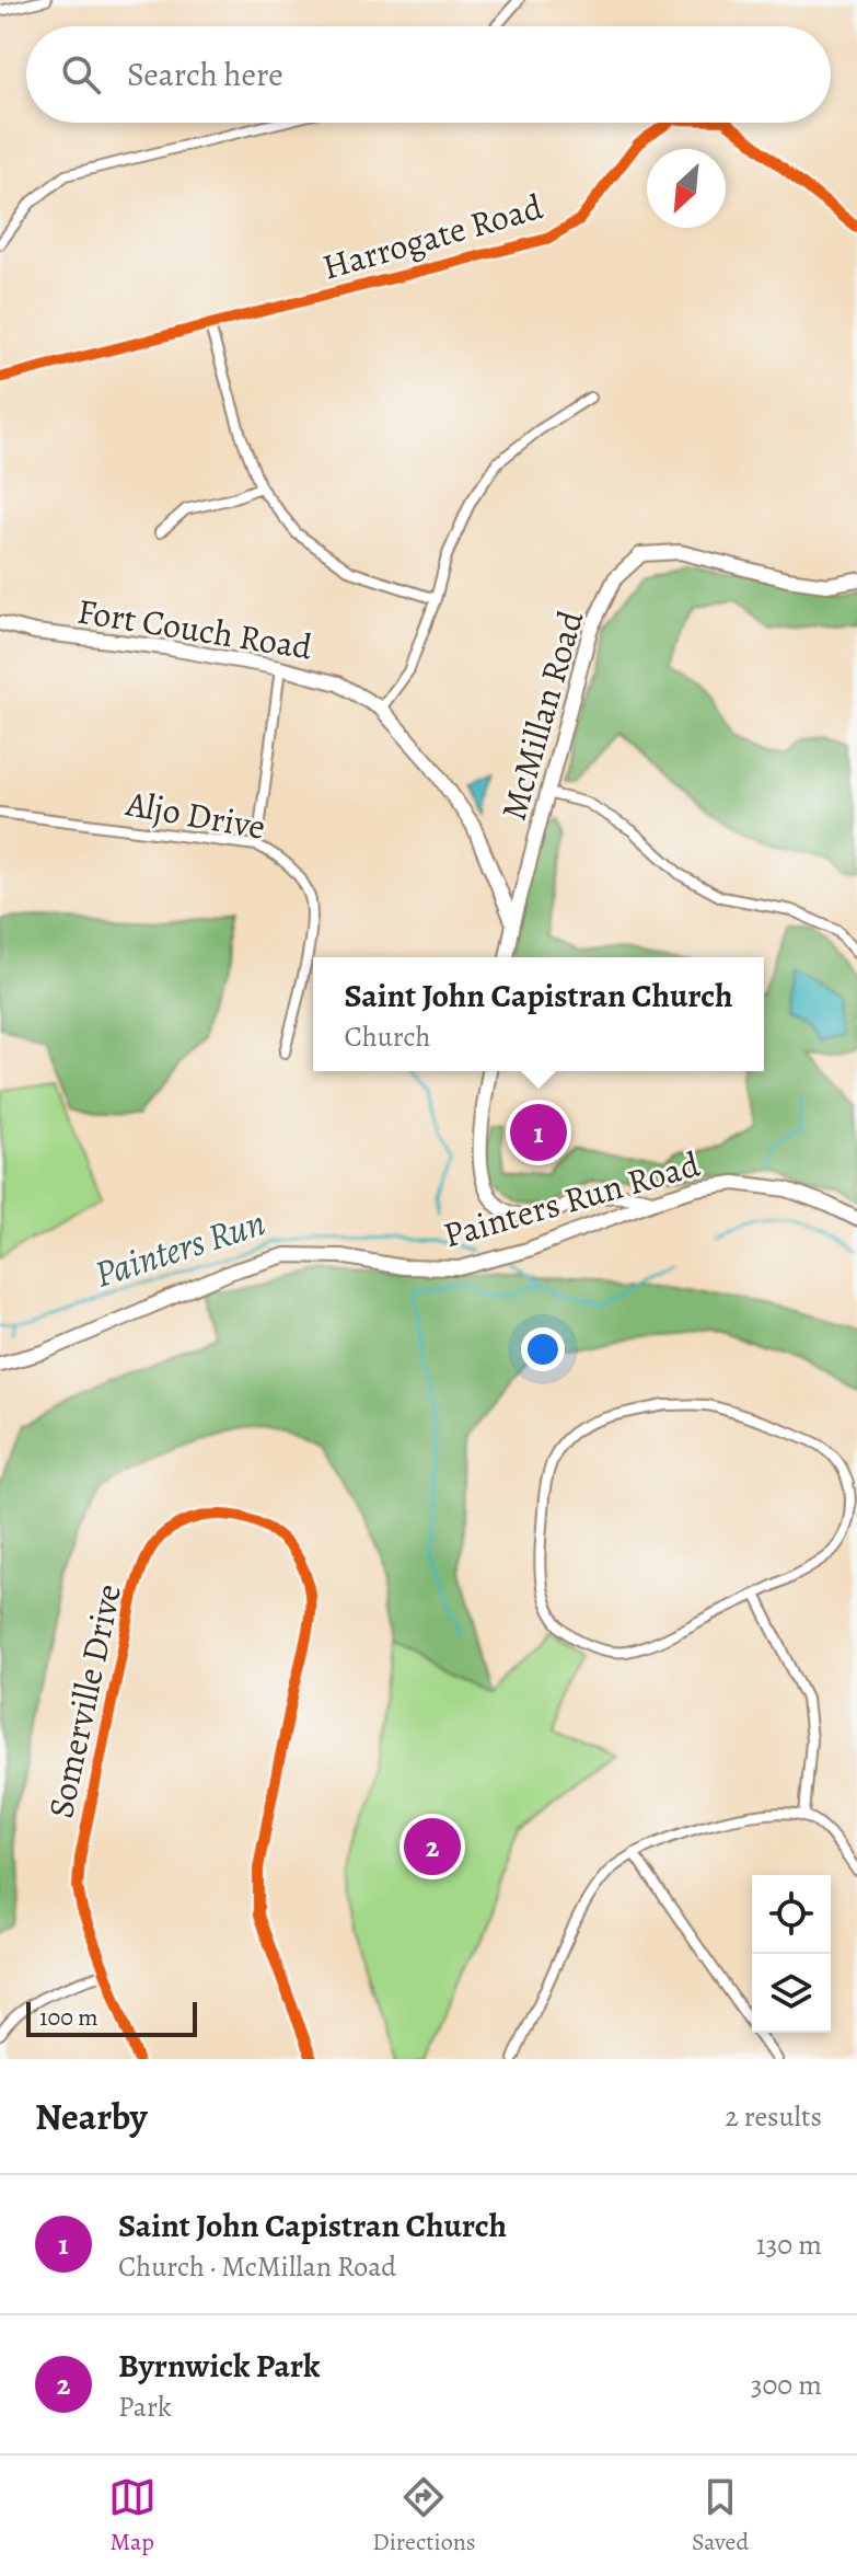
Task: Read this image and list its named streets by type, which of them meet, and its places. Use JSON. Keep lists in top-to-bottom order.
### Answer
{
  "streets": {
    "street": [
      "Harrogate Road",
      "Fort Couch Road",
      "McMillan Road",
      "Aljo Drive",
      "Painters Run Road",
      "Somerville Drive"
    ]
  },
  "crossings": [
    ["Fort Couch Road", "McMillan Road"]
  ],
  "water": ["Painters Run"],
  "scale_bar": "100 m",
  "north": "bottom left",
  "page": {
    "search": "Search here",
    "popup": ["Saint John Capistran Church", "Church"],
    "pins": ["1", "2"],
    "scale": "100 m",
    "heading": ["Nearby", "2 results"],
    "list": [
      {
        "mark": "1",
        "name": "Saint John Capistran Church",
        "note": "Church · McMillan Road",
        "value": "130 m"
      },
      {
        "mark": "2",
        "name": "Byrnwick Park",
        "note": "Park",
        "value": "300 m"
      }
    ],
    "nav": ["Map", "Directions", "Saved"]
  }
}
